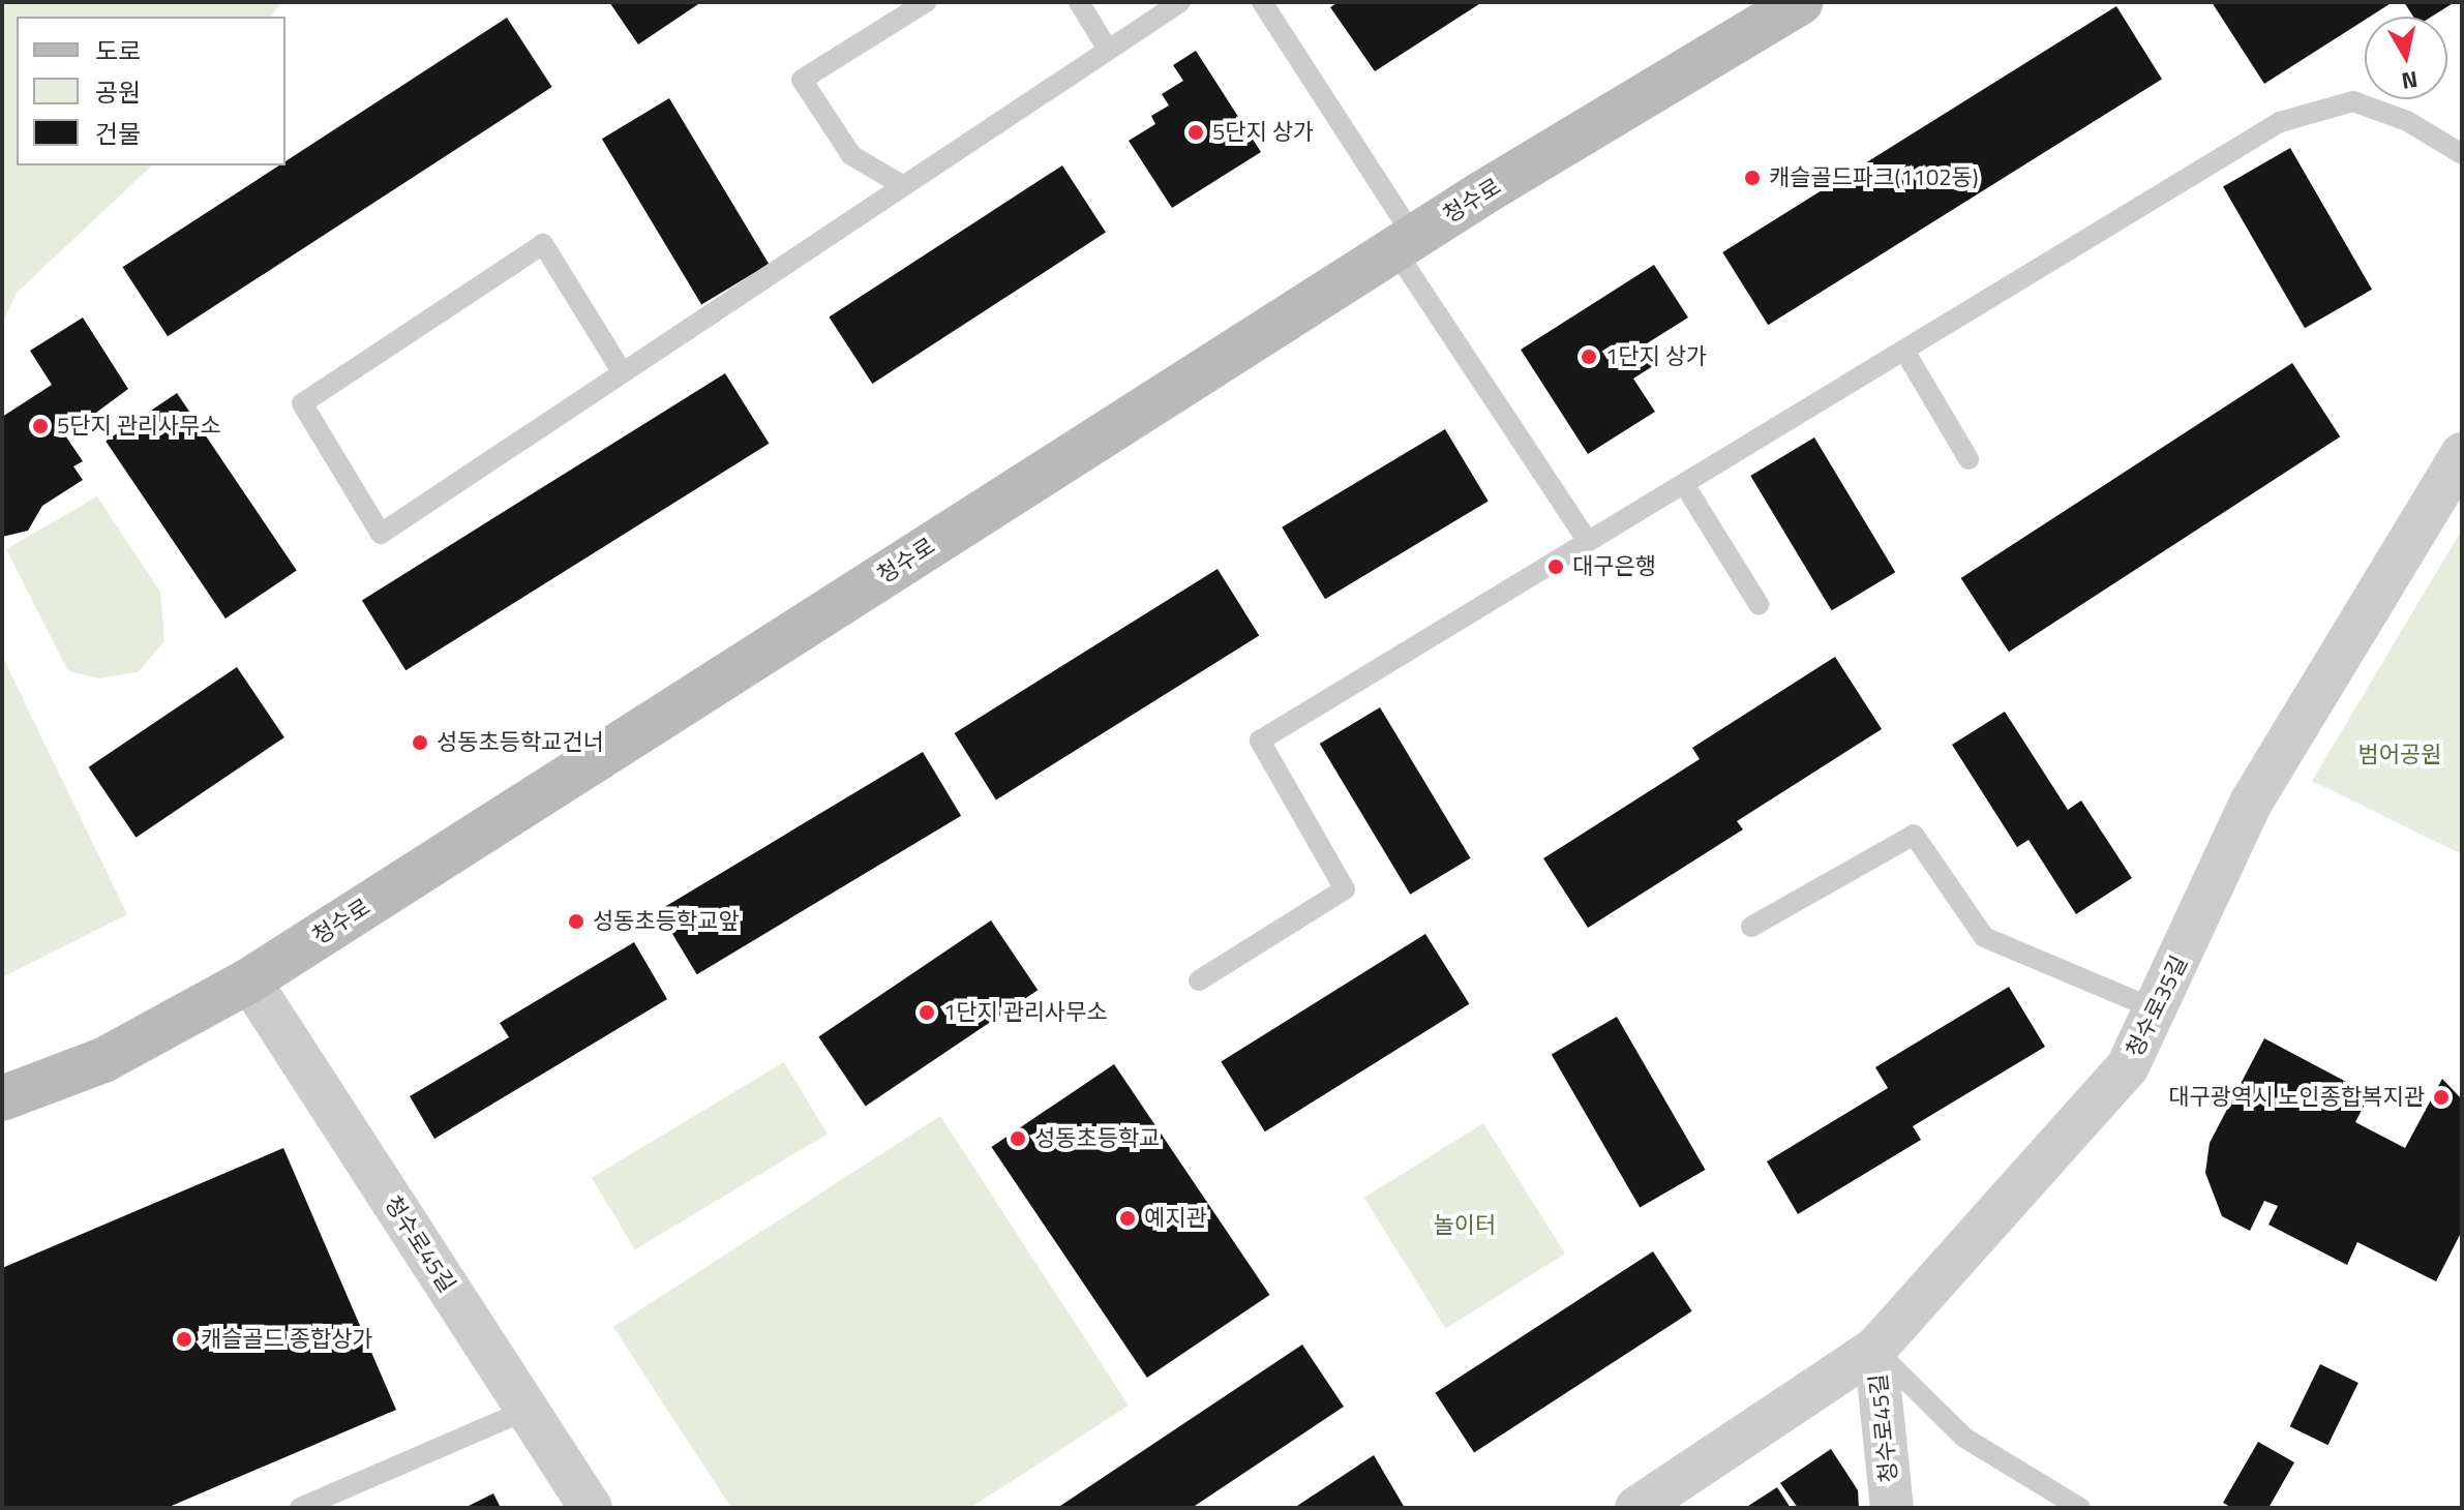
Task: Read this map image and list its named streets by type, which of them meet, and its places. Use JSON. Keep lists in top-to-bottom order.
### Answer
{
  "streets": {
    "main road": ["청수로"],
    "street": ["청수로35길", "청수로45길"]
  },
  "crossings": [
    ["청수로", "청수로45길"],
    ["청수로35길", "청수로45길"]
  ],
  "parks": ["범어공원", "놀이터"],
  "places": [
    "5단지 상가",
    "캐슬골드파크(1102동)",
    "1단지 상가",
    "5단지 관리사무소",
    "대구은행",
    "성동초등학교건너",
    "성동초등학교앞",
    "1단지 관리사무소",
    "대구광역시 노인종합복지관",
    "성동초등학교",
    "예지관",
    "캐슬골드 종합상가"
  ],
  "legend": ["도로", "공원", "건물"],
  "north": "bottom"
}
